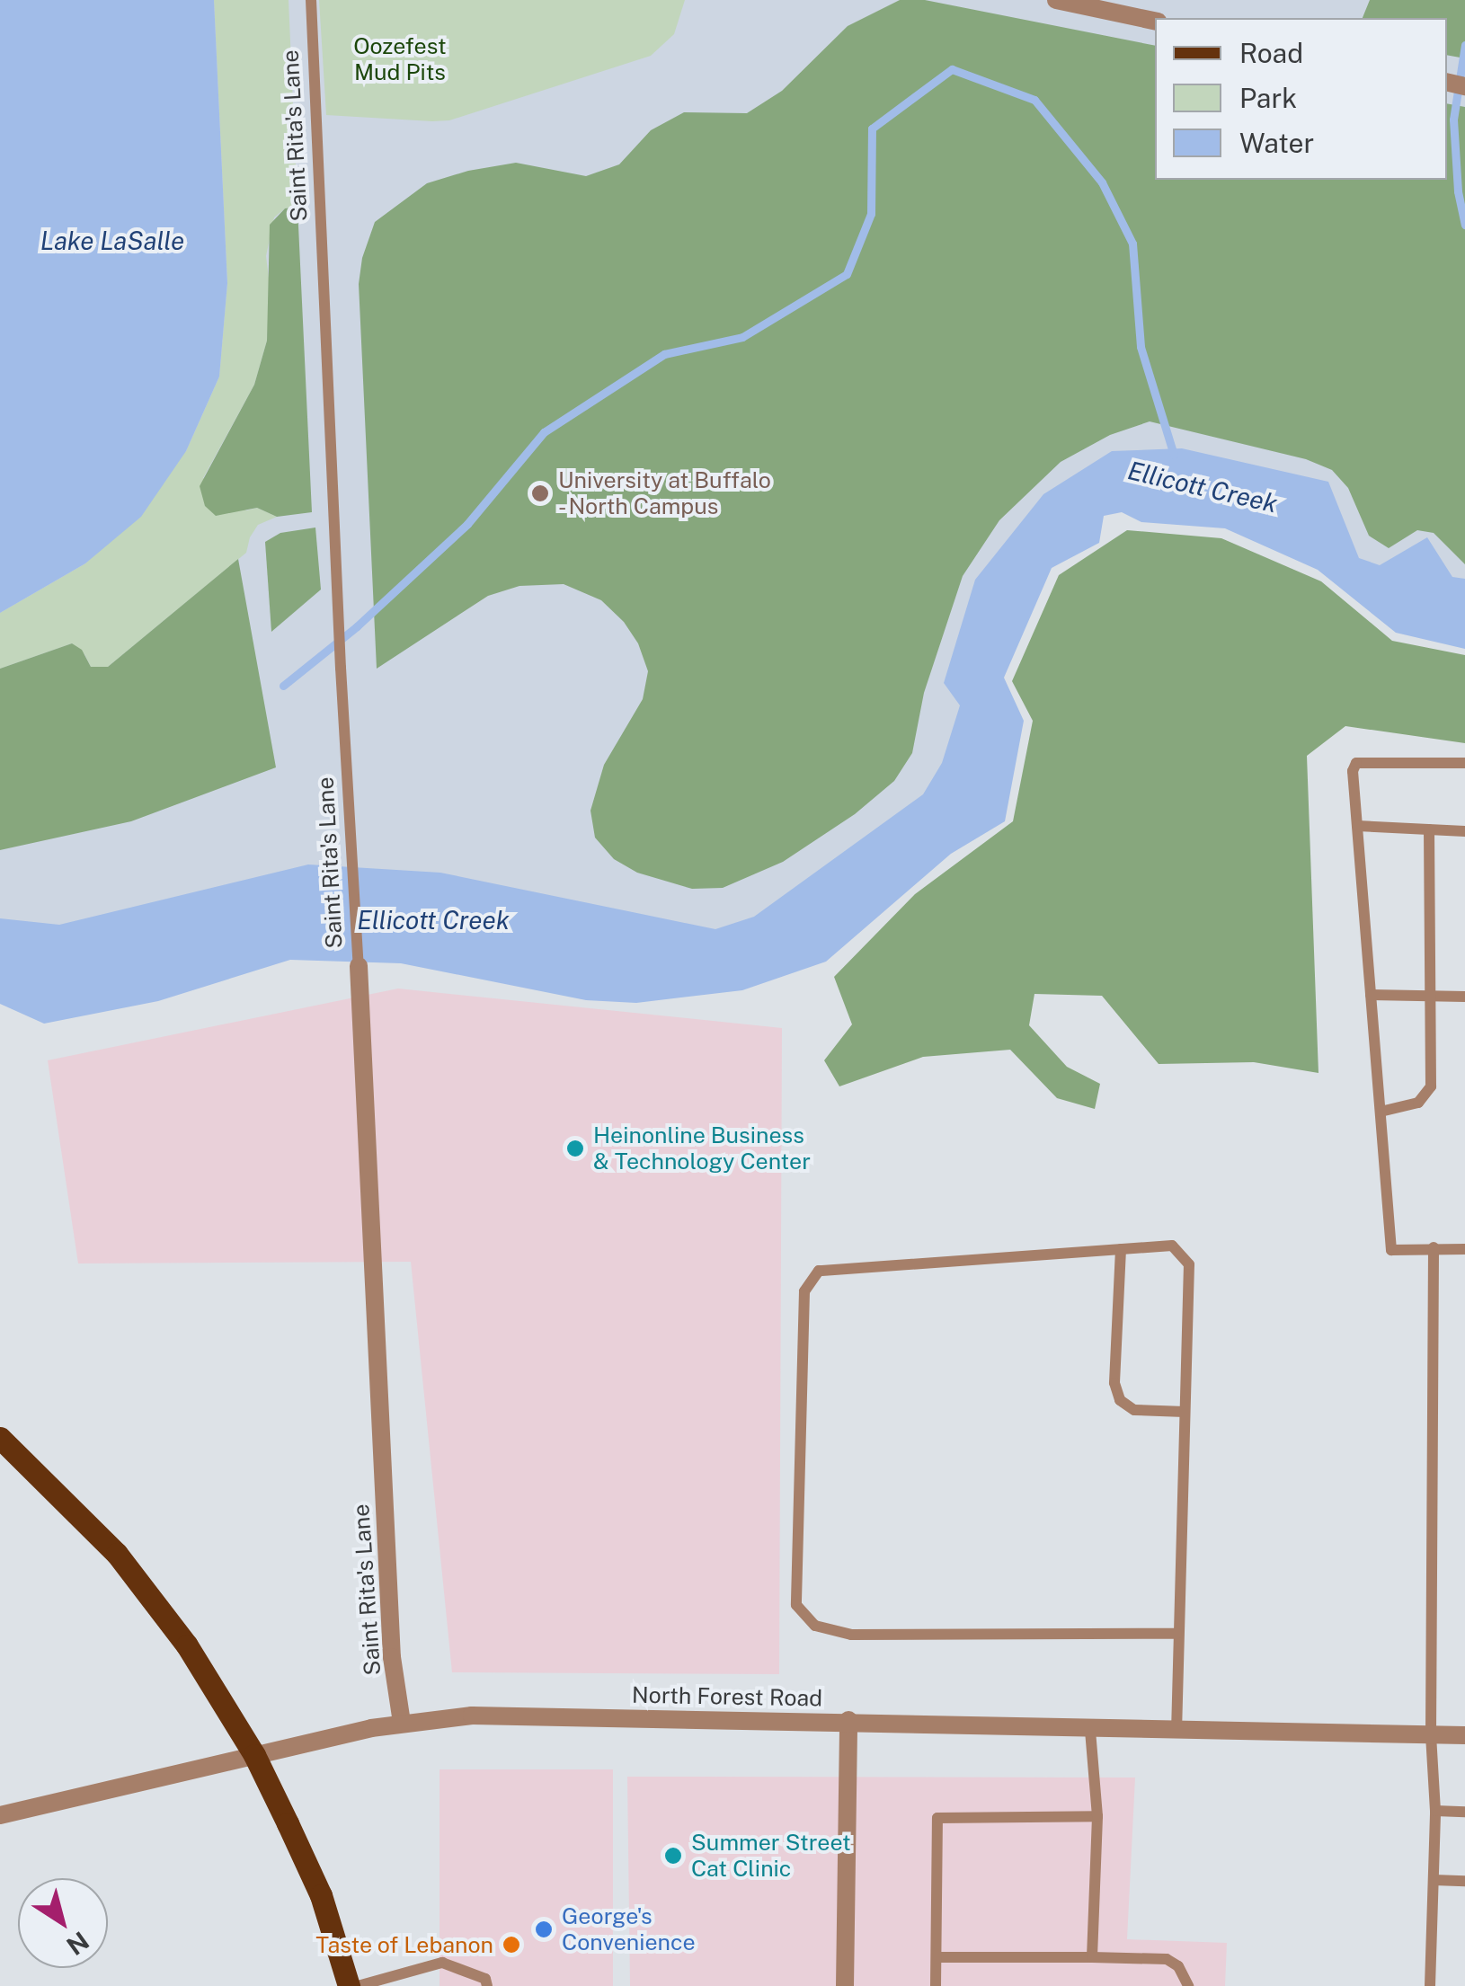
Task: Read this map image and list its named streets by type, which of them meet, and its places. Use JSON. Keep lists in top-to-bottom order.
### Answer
{
  "streets": {
    "street": ["Saint Rita's Lane", "North Forest Road"]
  },
  "crossings": [
    ["Saint Rita's Lane", "North Forest Road"]
  ],
  "water": ["Lake LaSalle", "Ellicott Creek"],
  "parks": ["Oozefest Mud Pits"],
  "places": [
    "University at Buffalo - North Campus",
    "Heinonline Business & Technology Center",
    "Summer Street Cat Clinic",
    "George's Convenience",
    "Taste of Lebanon"
  ],
  "legend": ["Road", "Park", "Water"],
  "north": "bottom right"
}
